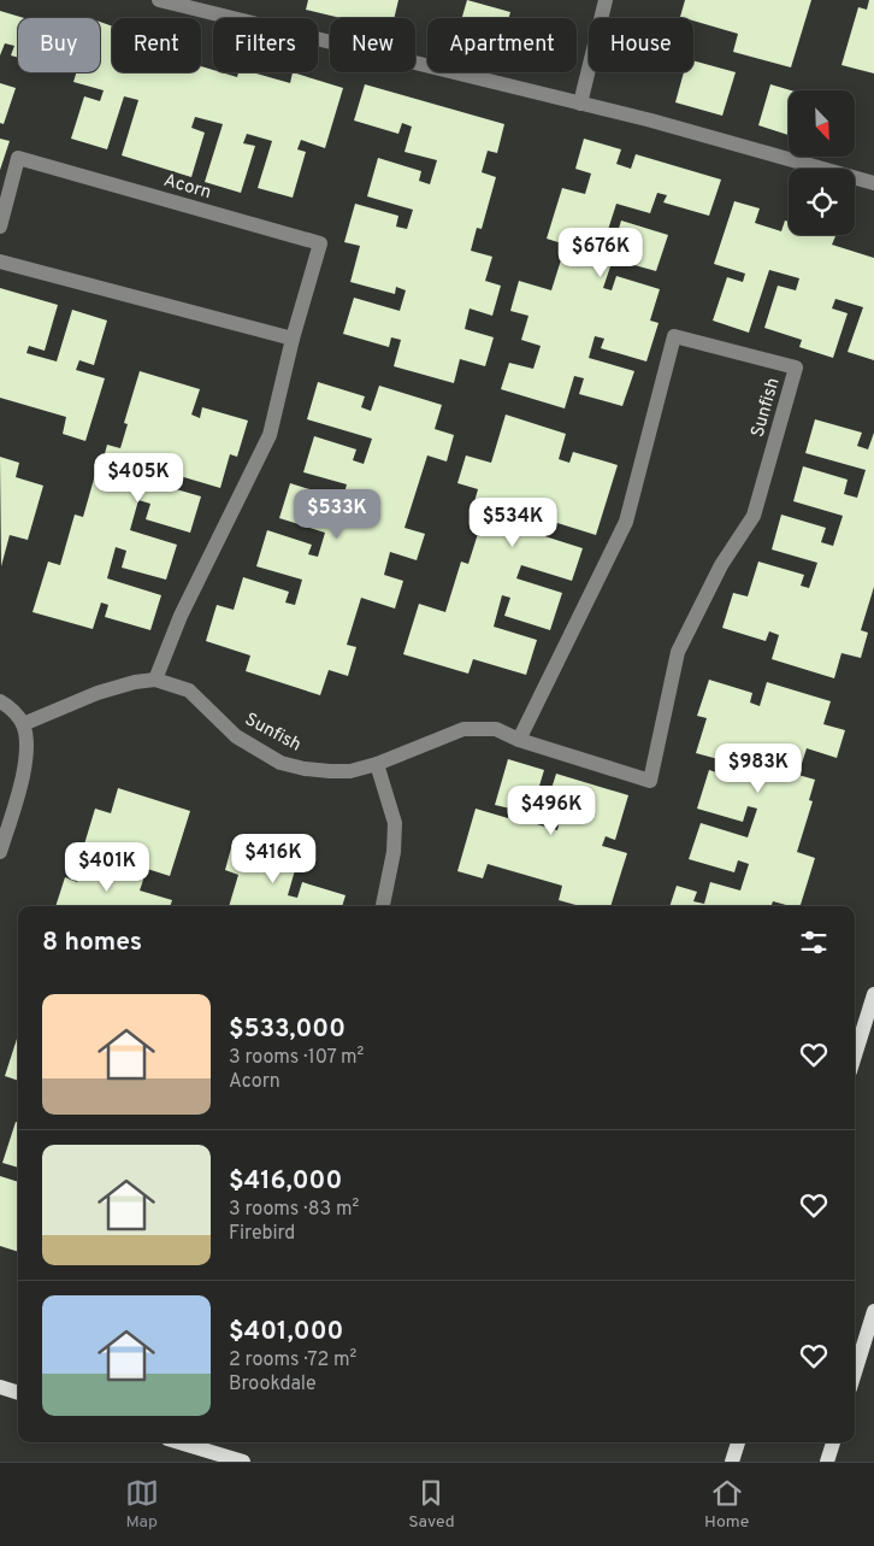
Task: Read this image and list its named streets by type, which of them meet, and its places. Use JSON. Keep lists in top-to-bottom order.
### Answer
{
  "streets": {
    "street": ["Acorn", "Sunfish"]
  },
  "crossings": [
    ["Acorn", "Sunfish"]
  ],
  "north": "bottom right",
  "page": {
    "chip": [
      "Buy",
      "Rent",
      "Filters",
      "New",
      "Apartment",
      "House"
    ],
    "price": [
      "$676K",
      "$405K",
      "$533K",
      "$534K",
      "$983K",
      "$496K",
      "$416K",
      "$401K"
    ],
    "heading": "8 homes",
    "list": [
      {
        "name": "$533,000",
        "note": "3 rooms · 107 m² · Acorn"
      },
      {
        "name": "$416,000",
        "note": "3 rooms · 83 m² · Firebird"
      },
      {
        "name": "$401,000",
        "note": "2 rooms · 72 m² · Brookdale"
      }
    ],
    "tabs": ["Map", "Saved", "Home"]
  }
}
